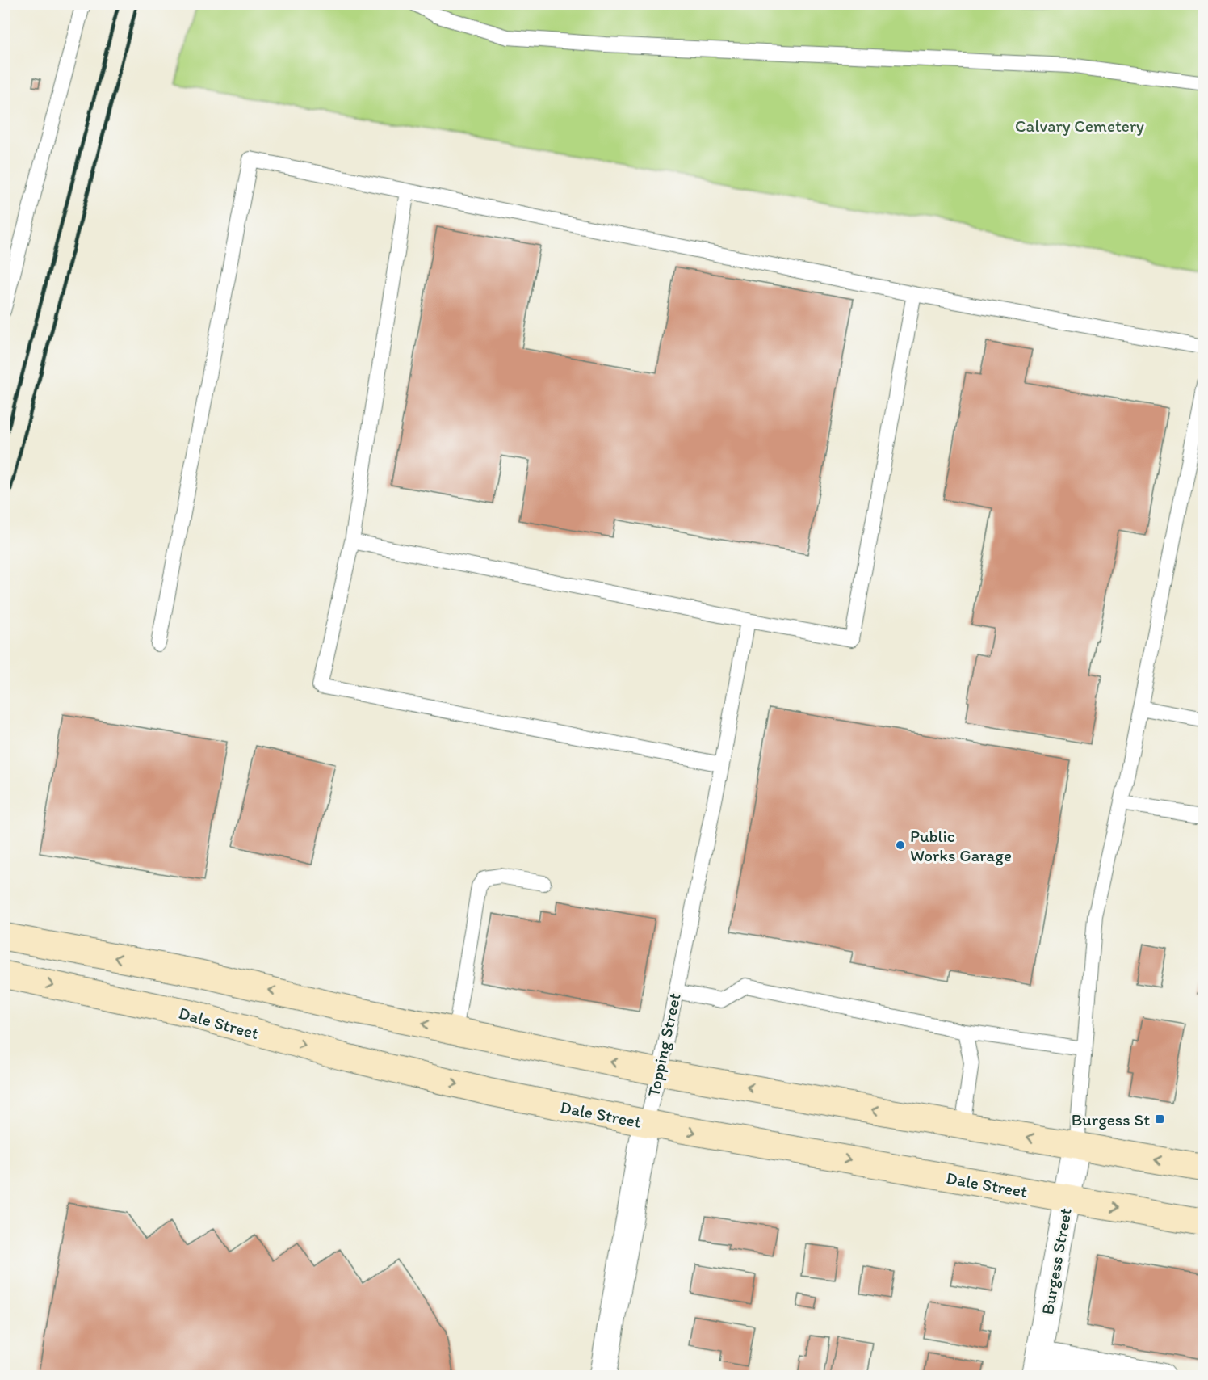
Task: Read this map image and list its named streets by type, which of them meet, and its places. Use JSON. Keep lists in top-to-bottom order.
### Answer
{
  "streets": {
    "main road": ["Dale Street"],
    "street": ["Topping Street", "Burgess Street"]
  },
  "crossings": [
    ["Dale Street", "Topping Street"],
    ["Dale Street", "Burgess Street"]
  ],
  "parks": ["Calvary Cemetery"],
  "places": {
    "other": ["Public Works Garage"],
    "transit": ["Burgess St"]
  }
}
